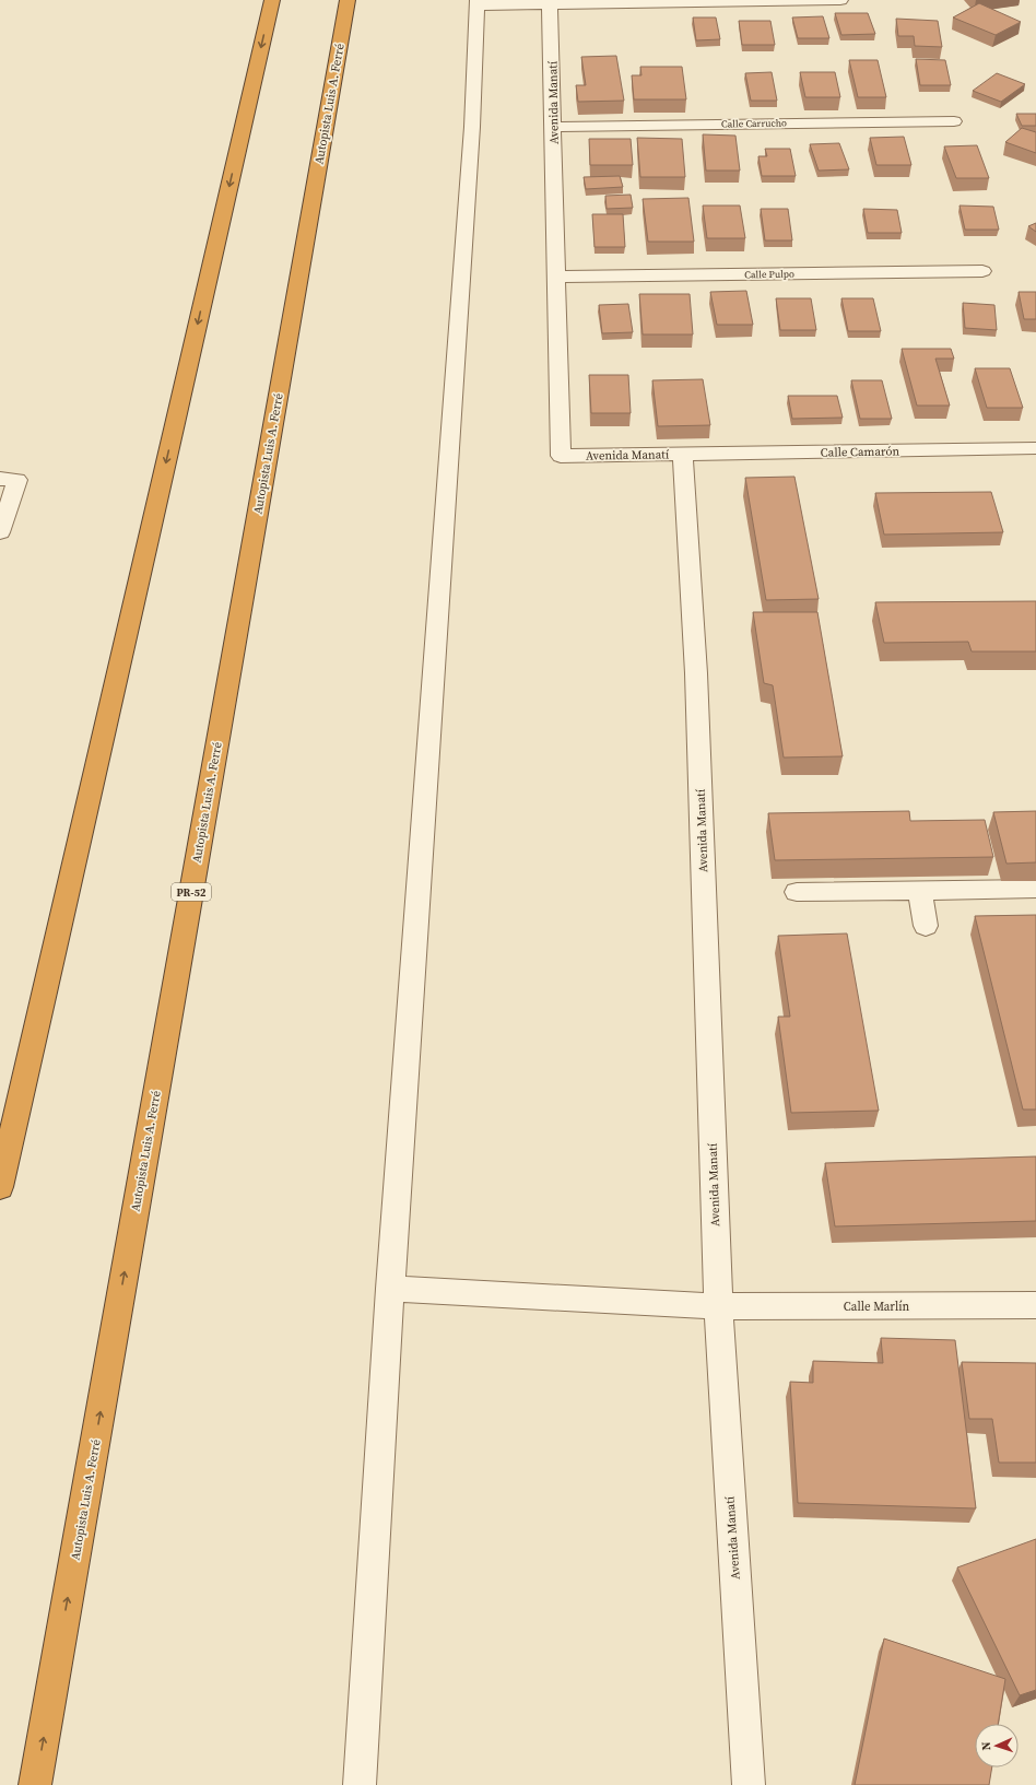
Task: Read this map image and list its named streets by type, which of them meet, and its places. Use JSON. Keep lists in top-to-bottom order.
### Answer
{
  "streets": {
    "highway": ["Autopista Luis A. Ferré", "PR-52"],
    "street": [
      "Avenida Manatí",
      "Calle Carrucho",
      "Calle Pulpo",
      "Calle Camarón",
      "Calle Marlín"
    ]
  },
  "crossings": [
    ["Avenida Manatí", "Calle Carrucho"],
    ["Avenida Manatí", "Calle Pulpo"],
    ["Avenida Manatí", "Calle Camarón"],
    ["Avenida Manatí", "Calle Marlín"]
  ],
  "north": "left"
}
